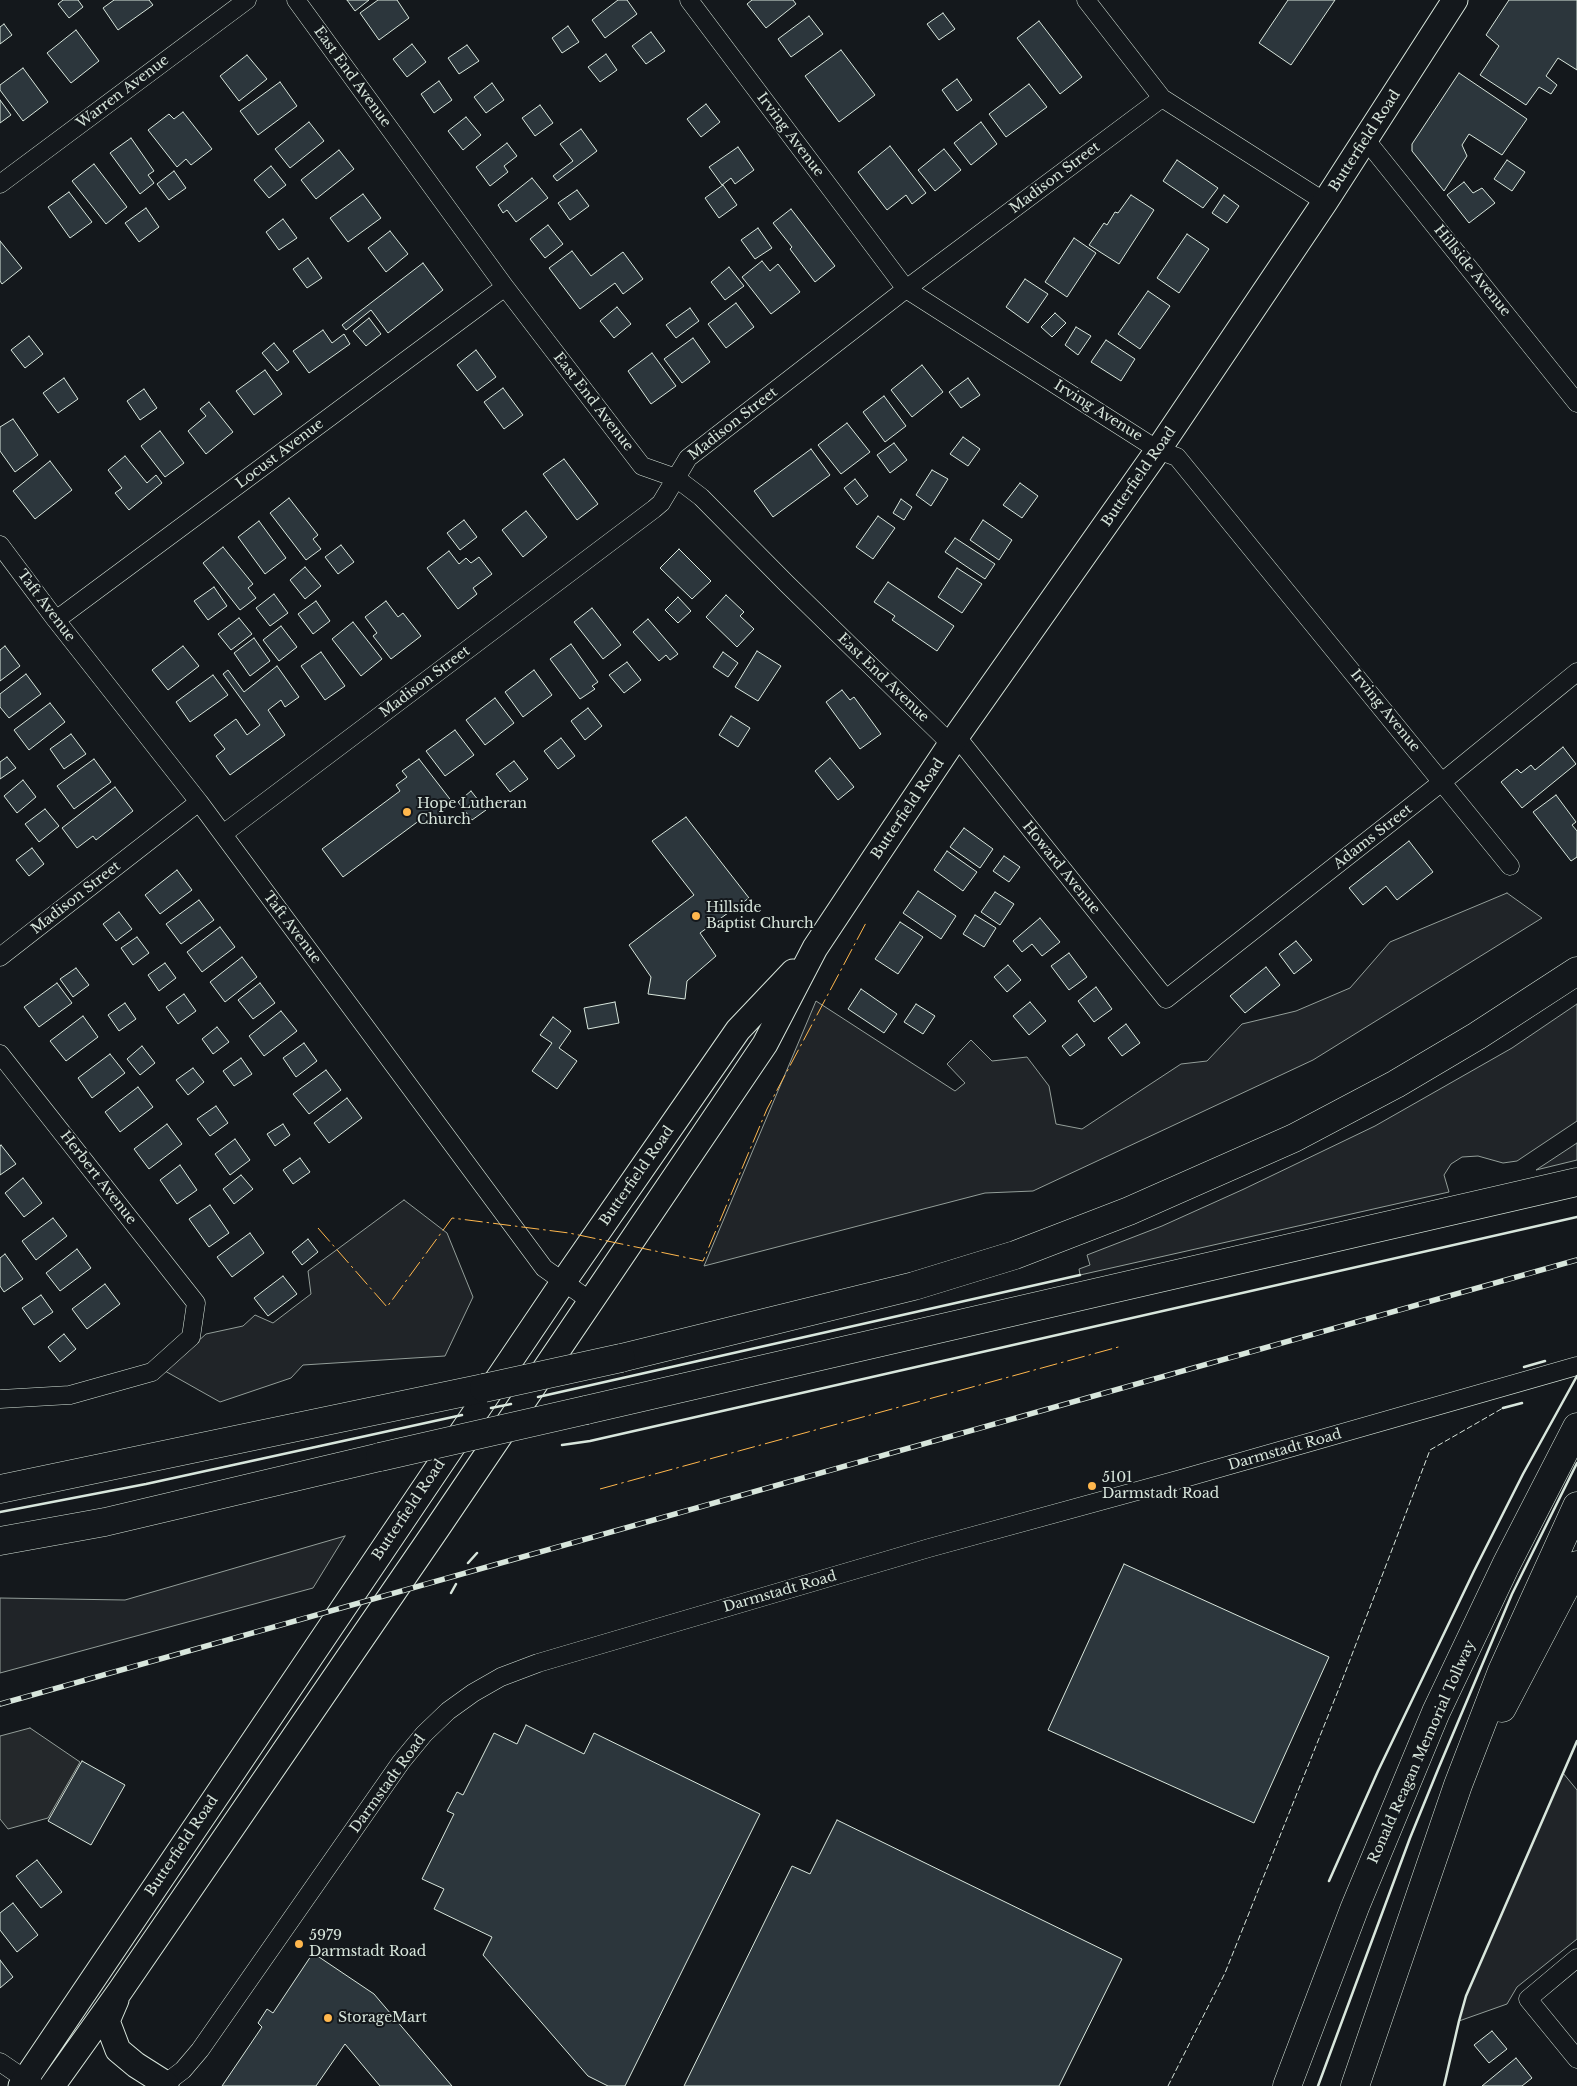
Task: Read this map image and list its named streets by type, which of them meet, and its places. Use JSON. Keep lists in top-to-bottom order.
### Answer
{
  "streets": {
    "highway": ["Ronald Reagan Memorial Tollway"],
    "main road": ["Butterfield Road"],
    "street": [
      "East End Avenue",
      "Warren Avenue",
      "Irving Avenue",
      "Madison Street",
      "Hillside Avenue",
      "Locust Avenue",
      "Taft Avenue",
      "Adams Street",
      "Howard Avenue",
      "Herbert Avenue",
      "Darmstadt Road"
    ]
  },
  "crossings": [
    ["East End Avenue", "Butterfield Road"],
    ["East End Avenue", "Madison Street"],
    ["East End Avenue", "Locust Avenue"],
    ["East End Avenue", "Howard Avenue"],
    ["Irving Avenue", "Butterfield Road"],
    ["Irving Avenue", "Madison Street"],
    ["Irving Avenue", "Adams Street"],
    ["Butterfield Road", "Hillside Avenue"],
    ["Butterfield Road", "Taft Avenue"],
    ["Butterfield Road", "Howard Avenue"],
    ["Madison Street", "Taft Avenue"],
    ["Locust Avenue", "Taft Avenue"],
    ["Adams Street", "Howard Avenue"]
  ],
  "places": [
    "Hope Lutheran Church",
    "Hillside Baptist Church",
    "5101 Darmstadt Road",
    "5979 Darmstadt Road",
    "StorageMart"
  ]
}
